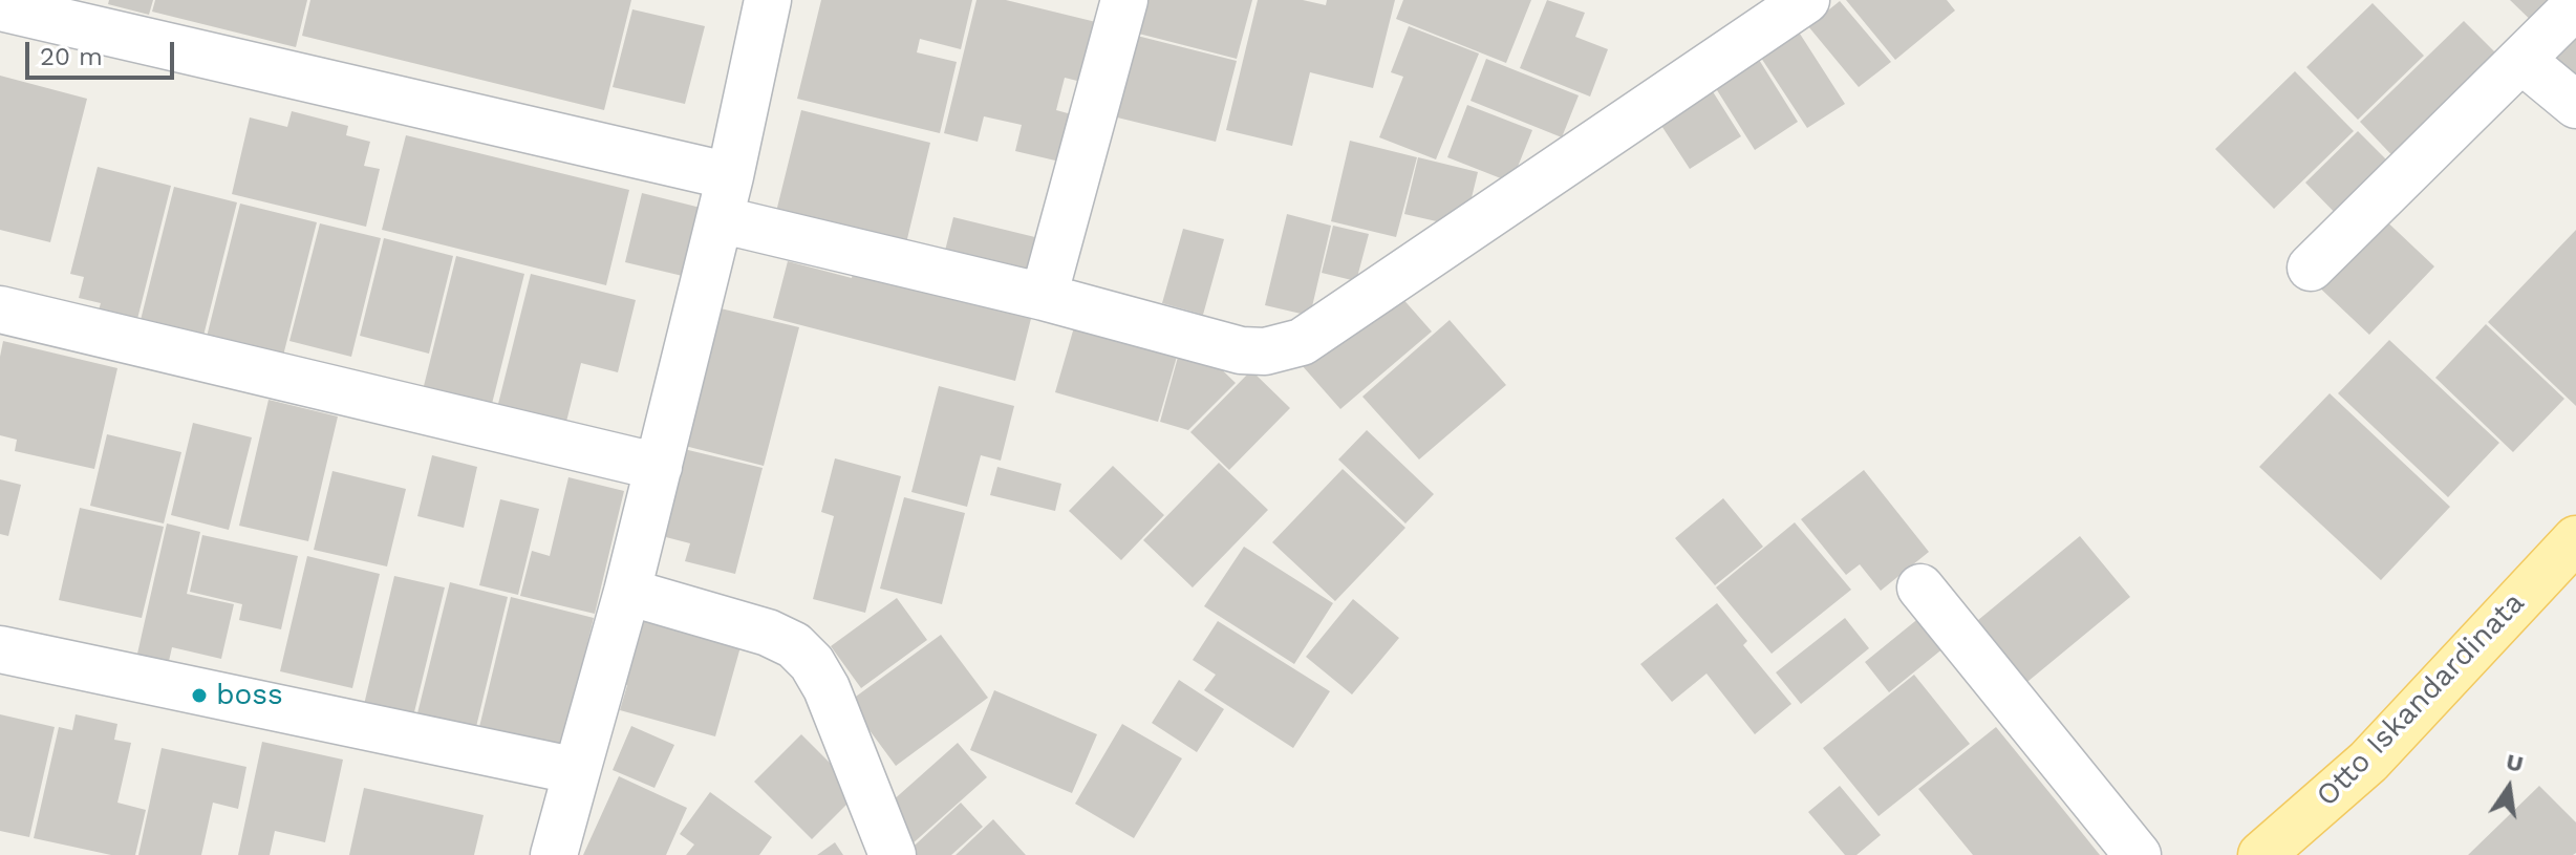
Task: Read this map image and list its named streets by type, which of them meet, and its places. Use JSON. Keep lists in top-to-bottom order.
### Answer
{
  "streets": {
    "main road": ["Otto Iskandardinata"]
  },
  "places": ["boss"],
  "scale_bar": "20 m",
  "north": "top"
}
